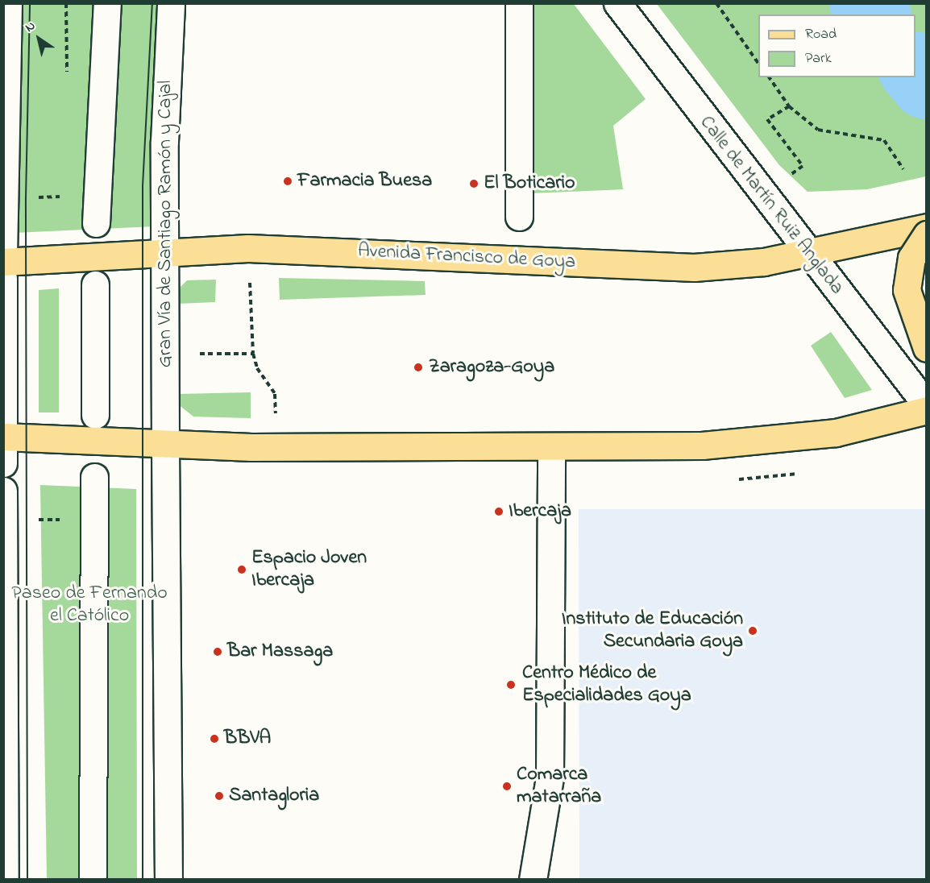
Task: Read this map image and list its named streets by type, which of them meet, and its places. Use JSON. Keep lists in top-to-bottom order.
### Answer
{
  "streets": {
    "main road": ["Avenida Francisco de Goya"],
    "street": ["Calle de Martín Ruiz Anglada", "Gran Vía de Santiago Ramón y Cajal"]
  },
  "crossings": [
    ["Calle de Martín Ruiz Anglada", "Avenida Francisco de Goya"],
    ["Gran Vía de Santiago Ramón y Cajal", "Avenida Francisco de Goya"]
  ],
  "parks": ["Paseo de Fernando el Católico"],
  "places": [
    "Farmacia Buesa",
    "El Boticario",
    "Zaragoza-Goya",
    "Ibercaja",
    "Espacio Joven Ibercaja",
    "Instituto de Educación Secundaria Goya",
    "Bar Massaga",
    "Centro Médico de Especialidades Goya",
    "BBVA",
    "Comarca matarraña",
    "Santagloria"
  ],
  "legend": ["Road", "Park"],
  "north": "top left"
}
